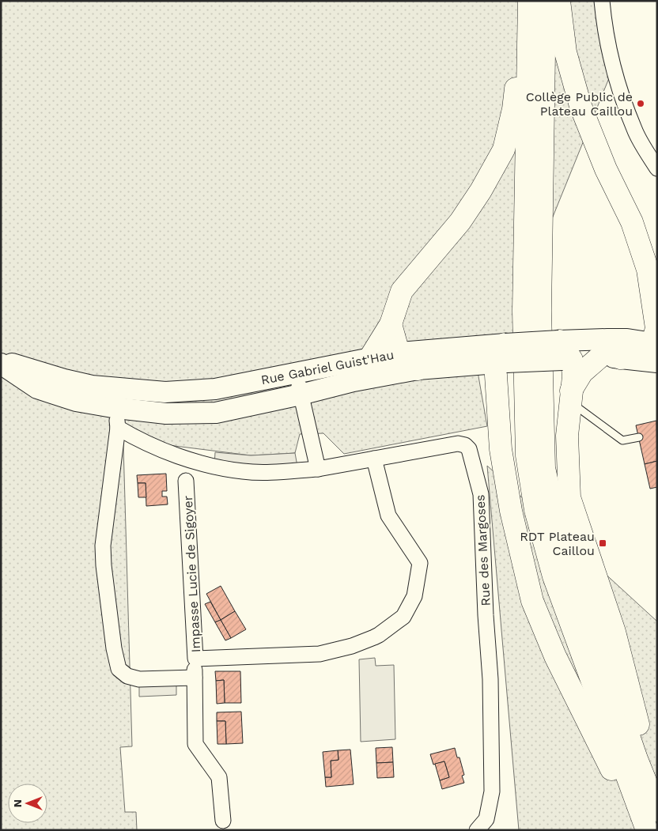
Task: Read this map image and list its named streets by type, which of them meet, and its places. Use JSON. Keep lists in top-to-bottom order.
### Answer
{
  "streets": {
    "main road": ["Rue Gabriel Guist'Hau"],
    "street": ["Rue des Margoses", "Impasse Lucie de Sigoyer"]
  },
  "crossings": [
    ["Rue Gabriel Guist'Hau", "Rue des Margoses"],
    ["Rue des Margoses", "Impasse Lucie de Sigoyer"]
  ],
  "places": {
    "other": ["Collège Public de Plateau Caillou"],
    "transit": ["RDT Plateau Caillou"]
  },
  "north": "left"
}
